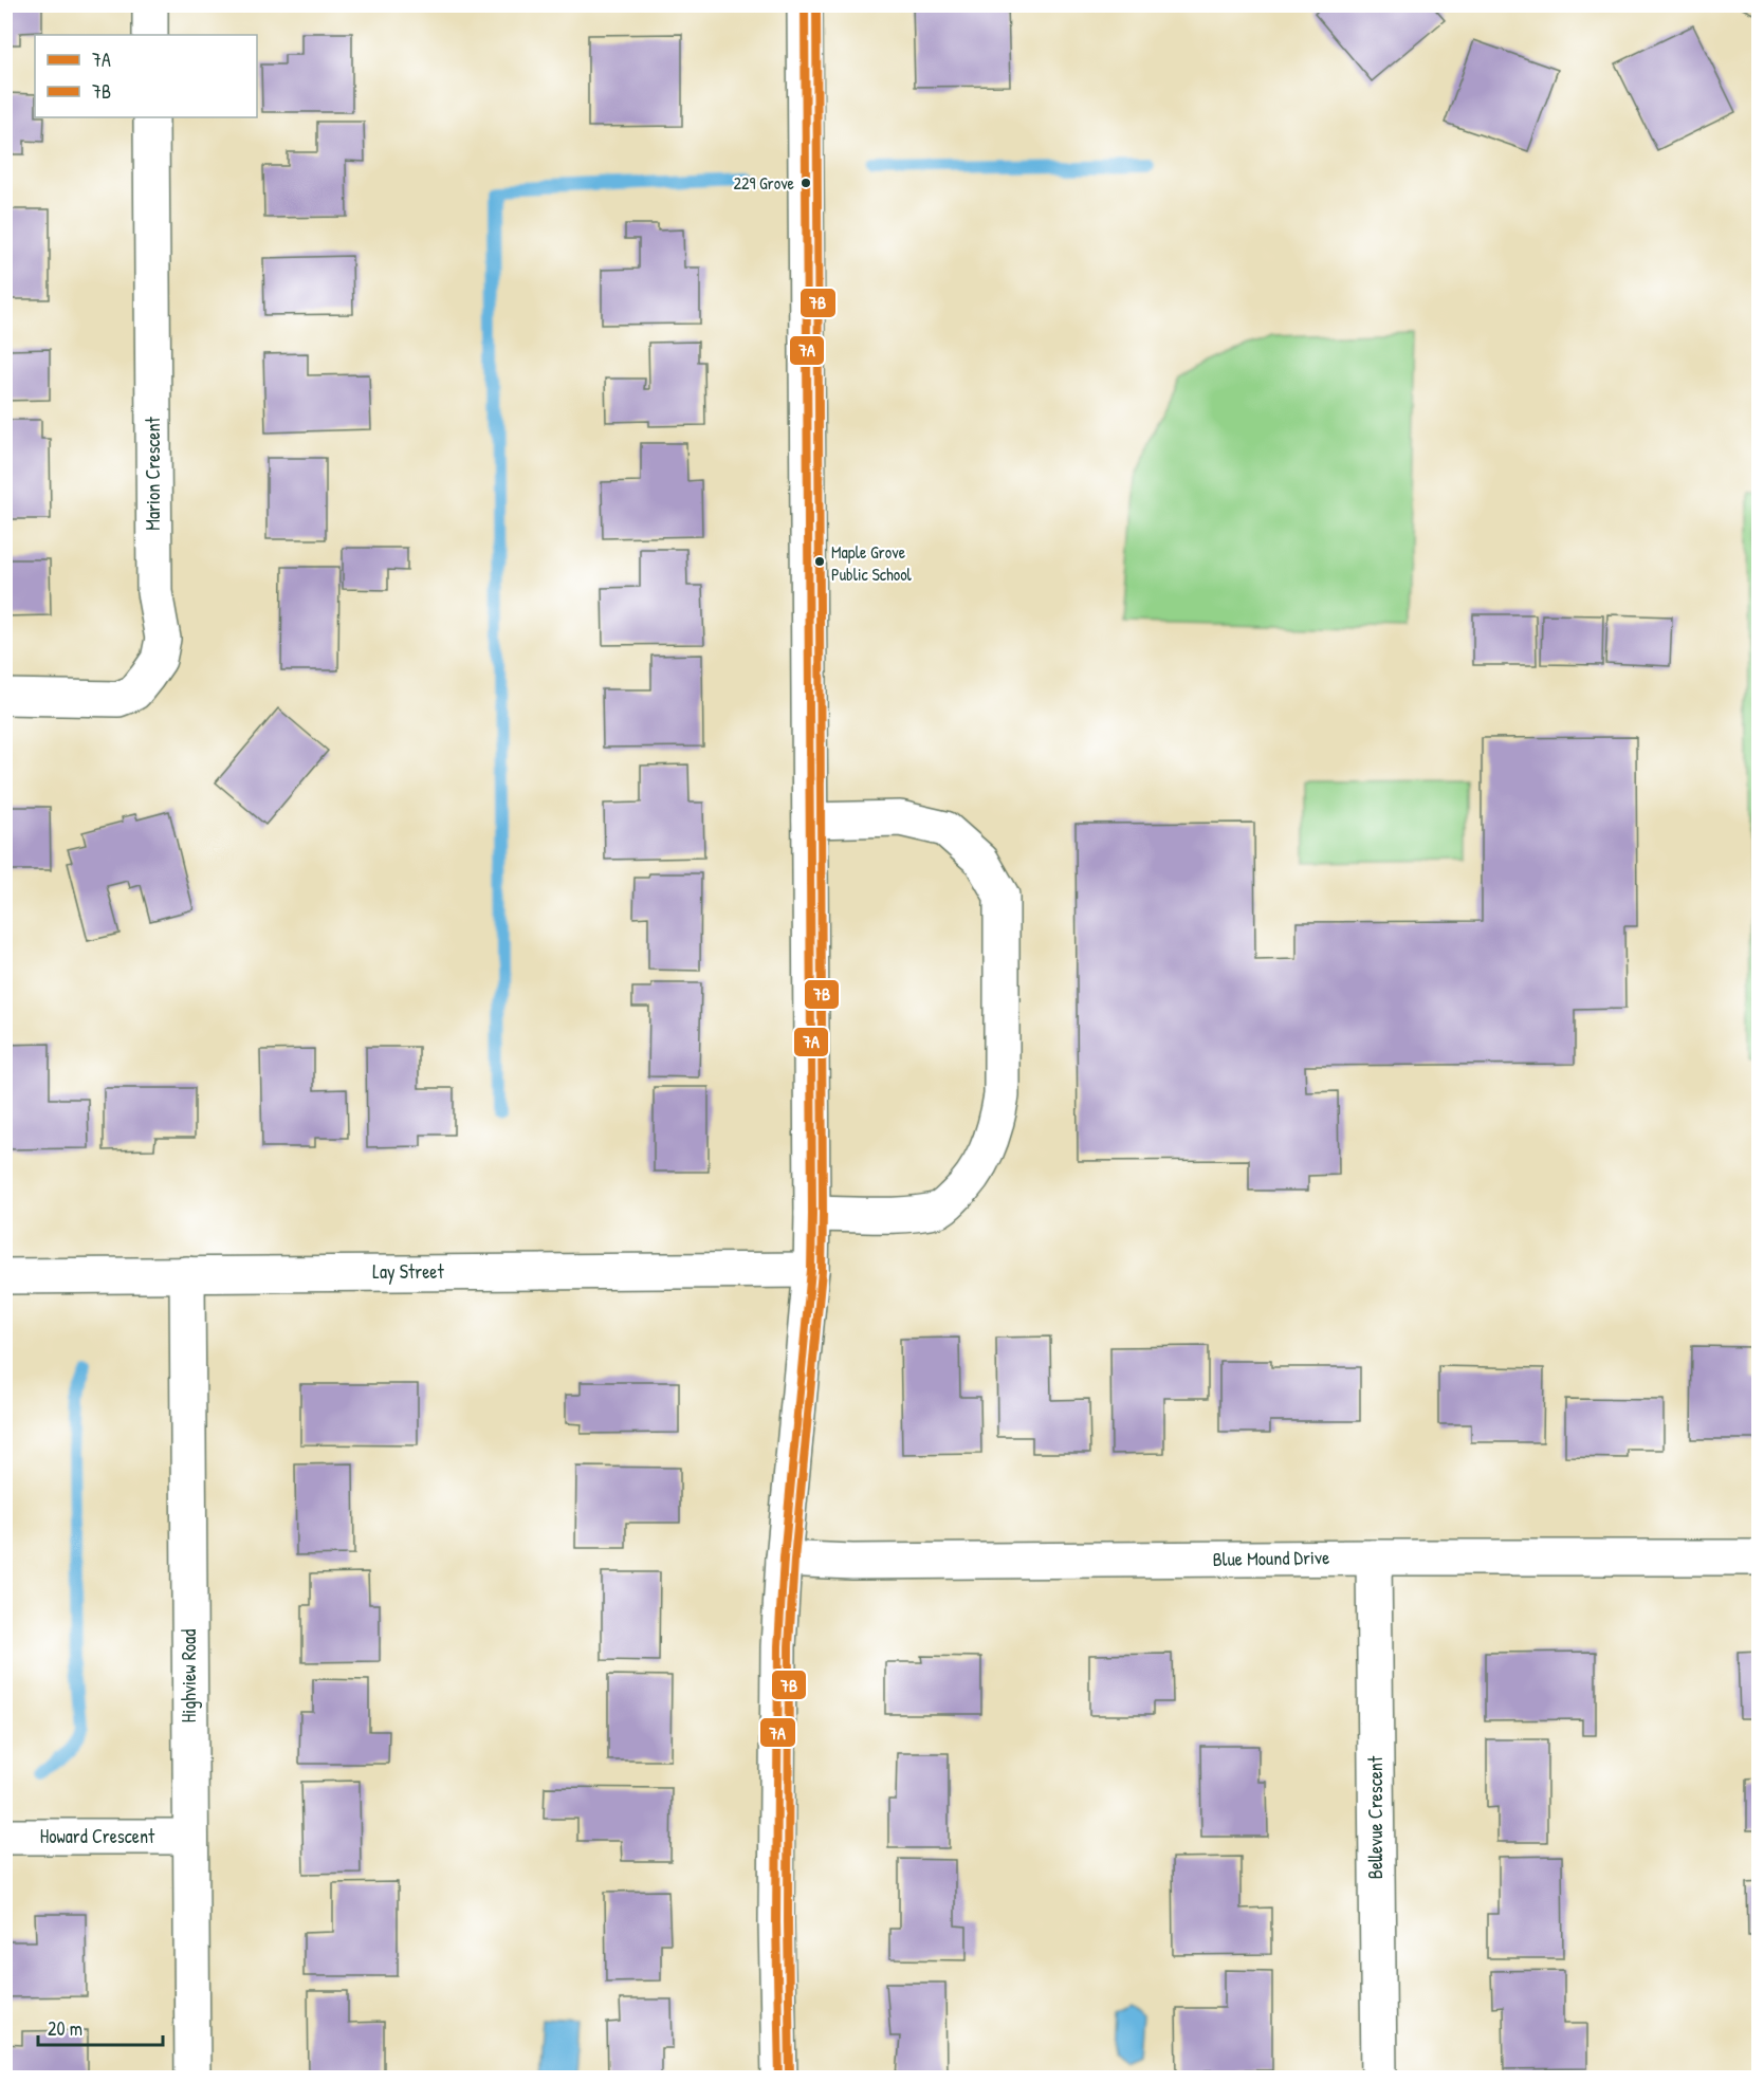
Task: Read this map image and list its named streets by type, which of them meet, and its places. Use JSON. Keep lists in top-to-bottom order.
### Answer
{
  "streets": {
    "street": [
      "Marion Crescent",
      "Lay Street",
      "Blue Mound Drive",
      "Highview Road",
      "Bellevue Crescent",
      "Howard Crescent"
    ]
  },
  "crossings": [
    ["Lay Street", "Highview Road"],
    ["Blue Mound Drive", "Bellevue Crescent"],
    ["Highview Road", "Howard Crescent"]
  ],
  "places": ["229 Grove", "Maple Grove Public School"],
  "lines": ["transit line 7A", "transit line 7B"],
  "legend": ["7A", "7B"],
  "scale_bar": "20 m"
}
